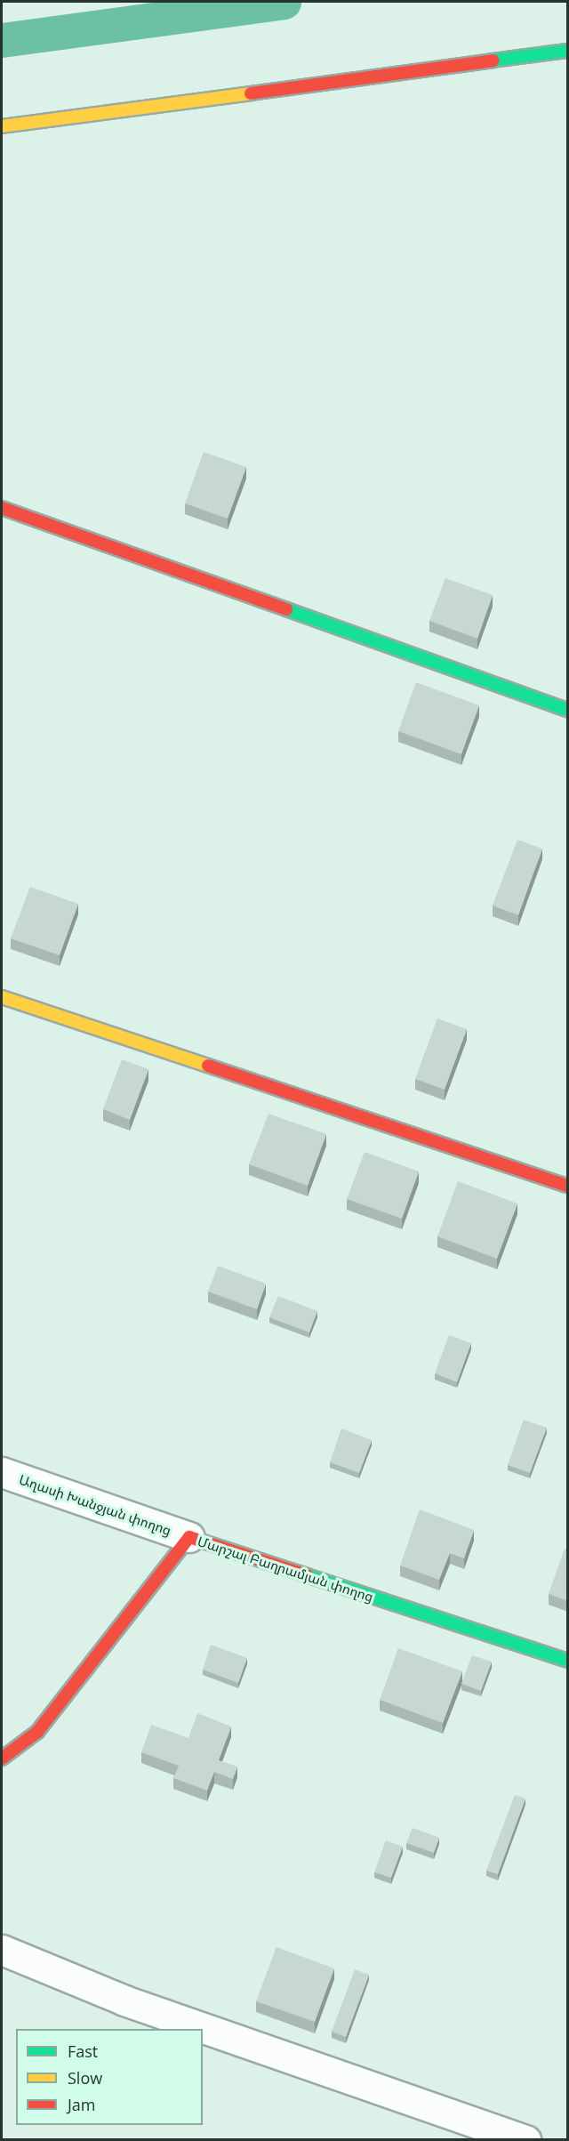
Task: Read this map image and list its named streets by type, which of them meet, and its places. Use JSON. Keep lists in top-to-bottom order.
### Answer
{
  "streets": {
    "street": ["Աղասի Խանջյան փողոց", "Մարշալ Բաղրամյան փողոց"]
  },
  "crossings": [
    ["Աղասի Խանջյան փողոց", "Մարշալ Բաղրամյան փողոց"]
  ],
  "legend": ["Fast", "Slow", "Jam"]
}
